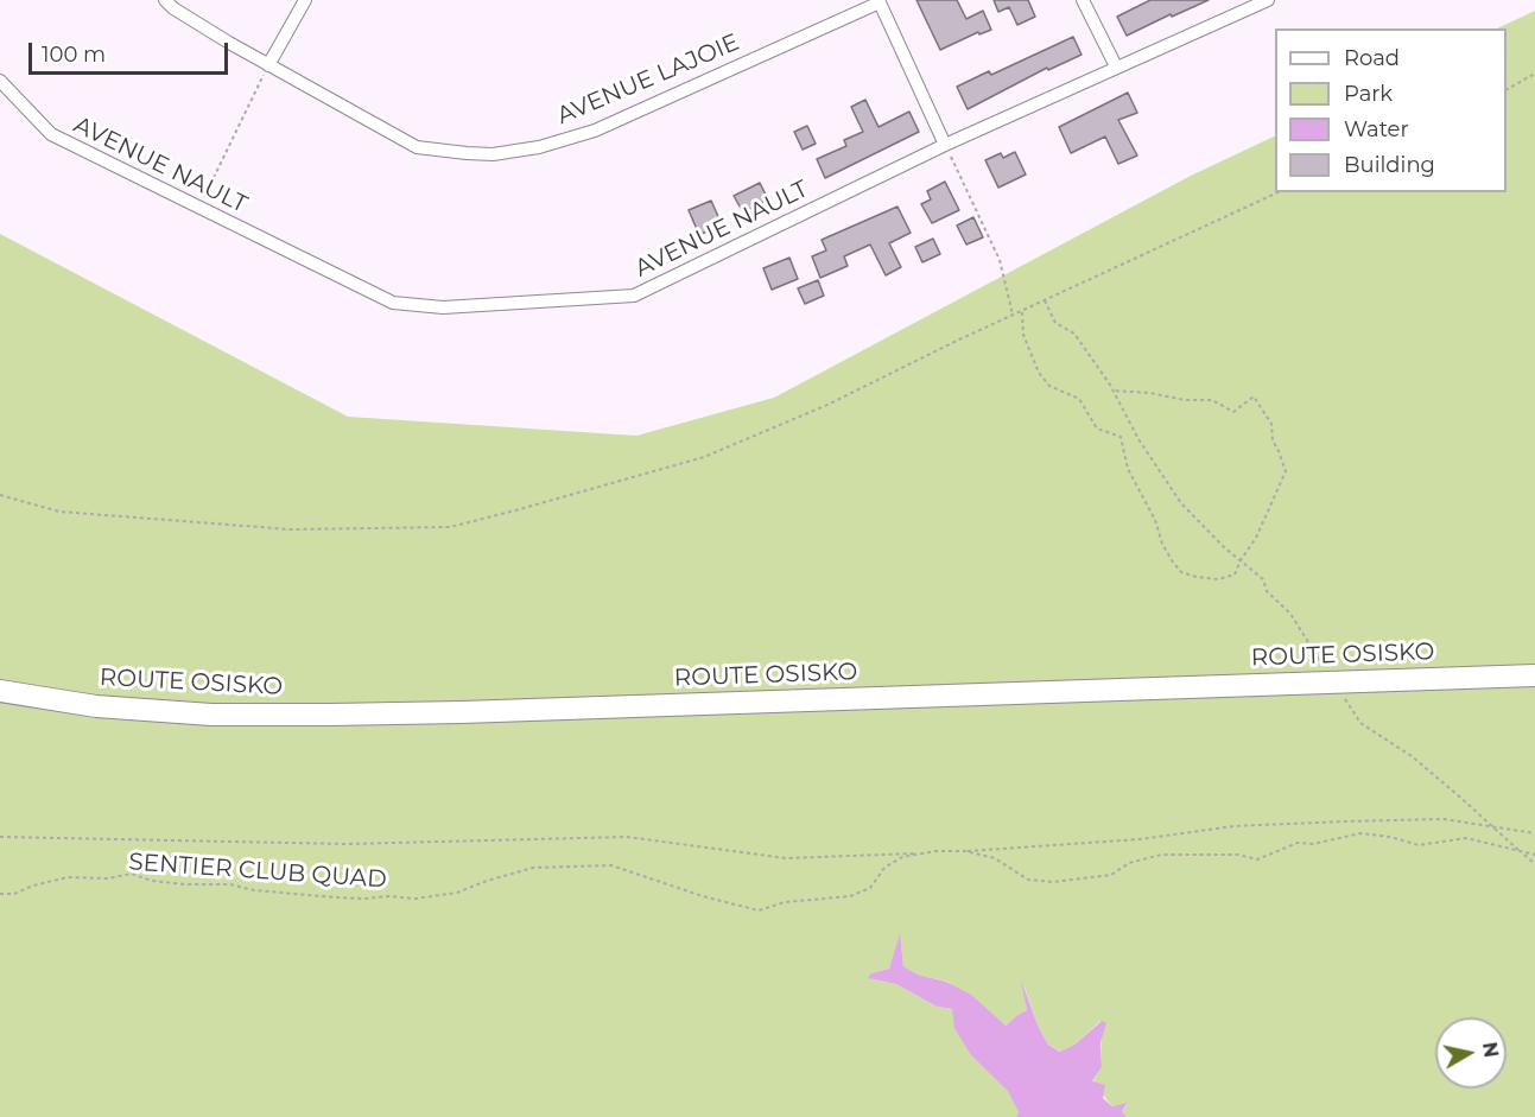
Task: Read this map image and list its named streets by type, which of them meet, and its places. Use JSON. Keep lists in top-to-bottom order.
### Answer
{
  "streets": {
    "highway": ["ROUTE OSISKO"],
    "street": ["AVENUE LAJOIE", "AVENUE NAULT"],
    "path": ["SENTIER CLUB QUAD"]
  },
  "legend": [
    "Road",
    "Park",
    "Water",
    "Building"
  ],
  "scale_bar": "100 m",
  "north": "right"
}
